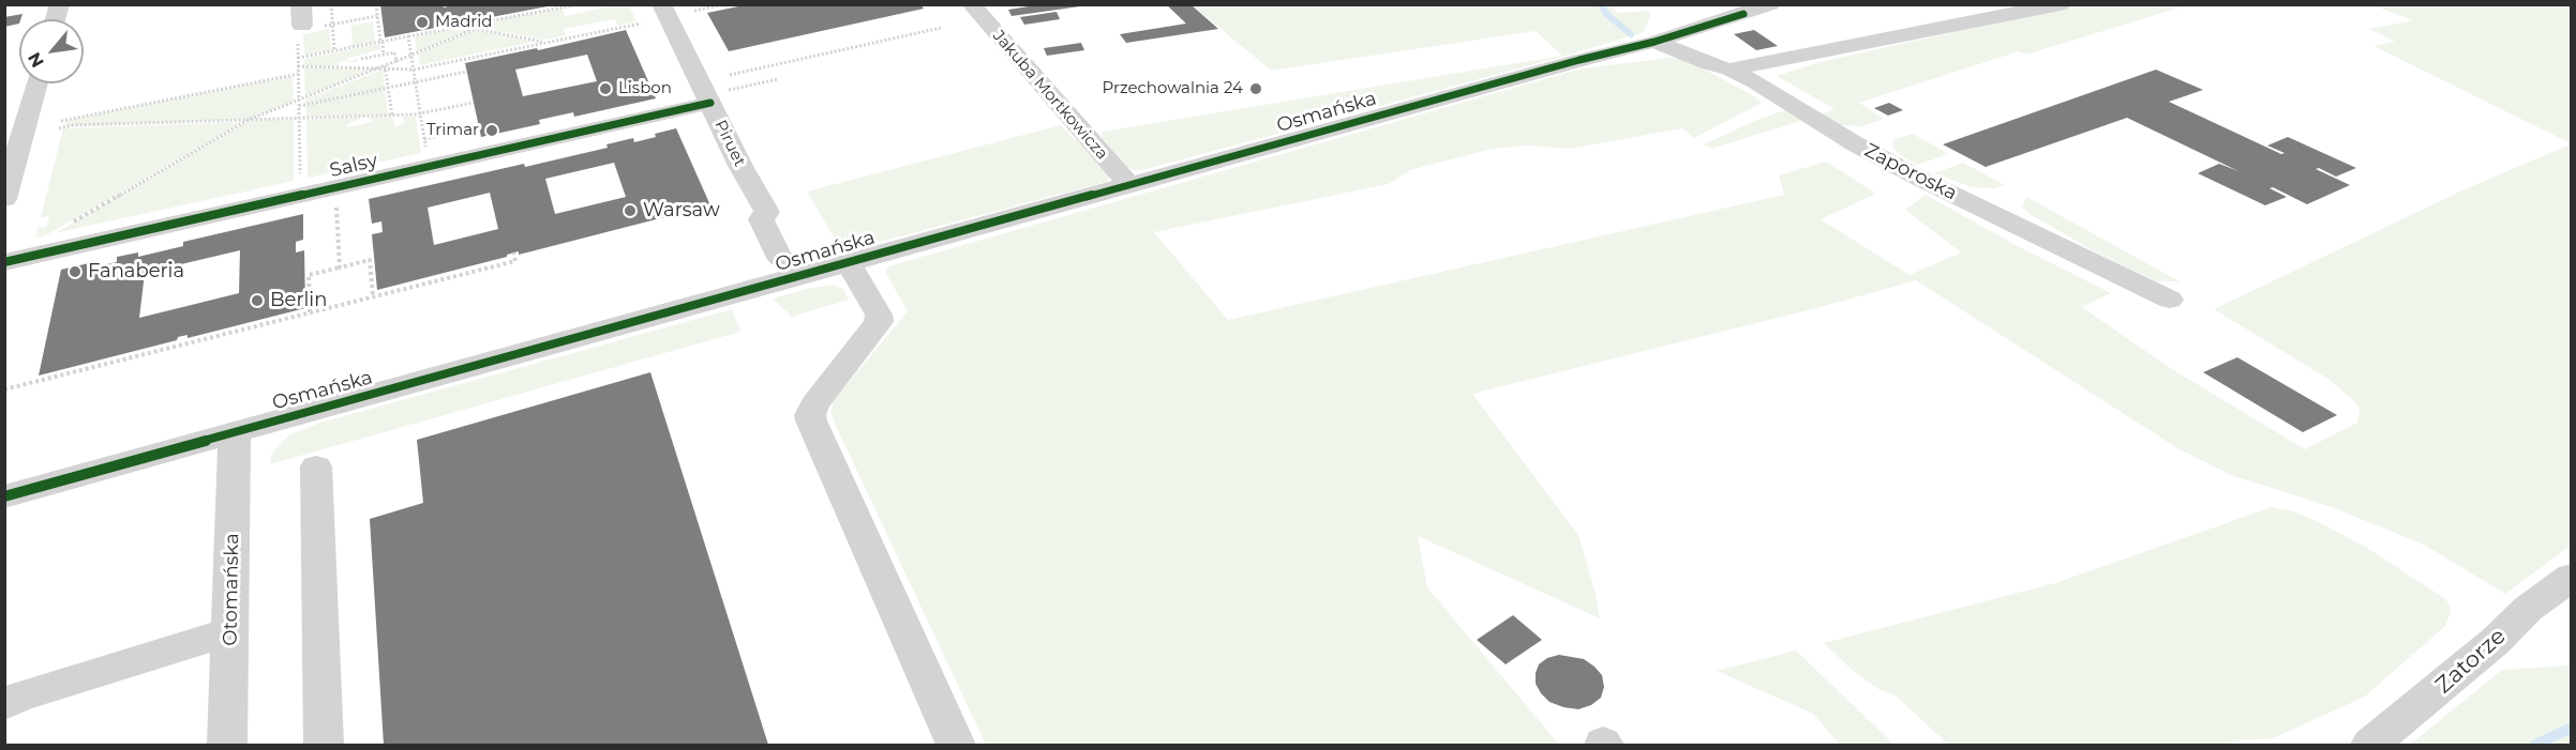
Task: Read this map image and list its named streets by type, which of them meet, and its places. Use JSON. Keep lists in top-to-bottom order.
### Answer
{
  "streets": {
    "street": [
      "Jakuba Mortkowicza",
      "Osmańska",
      "Piruet",
      "Salsy",
      "Zaporoska",
      "Otomańska",
      "Zatorze"
    ]
  },
  "crossings": [
    ["Jakuba Mortkowicza", "Osmańska"],
    ["Osmańska", "Piruet"],
    ["Osmańska", "Zaporoska"],
    ["Osmańska", "Otomańska"],
    ["Piruet", "Salsy"]
  ],
  "places": [
    "Madrid",
    "Lisbon",
    "Przechowalnia 24",
    "Trimar",
    "Warsaw",
    "Fanaberia",
    "Berlin"
  ],
  "north": "bottom left"
}
